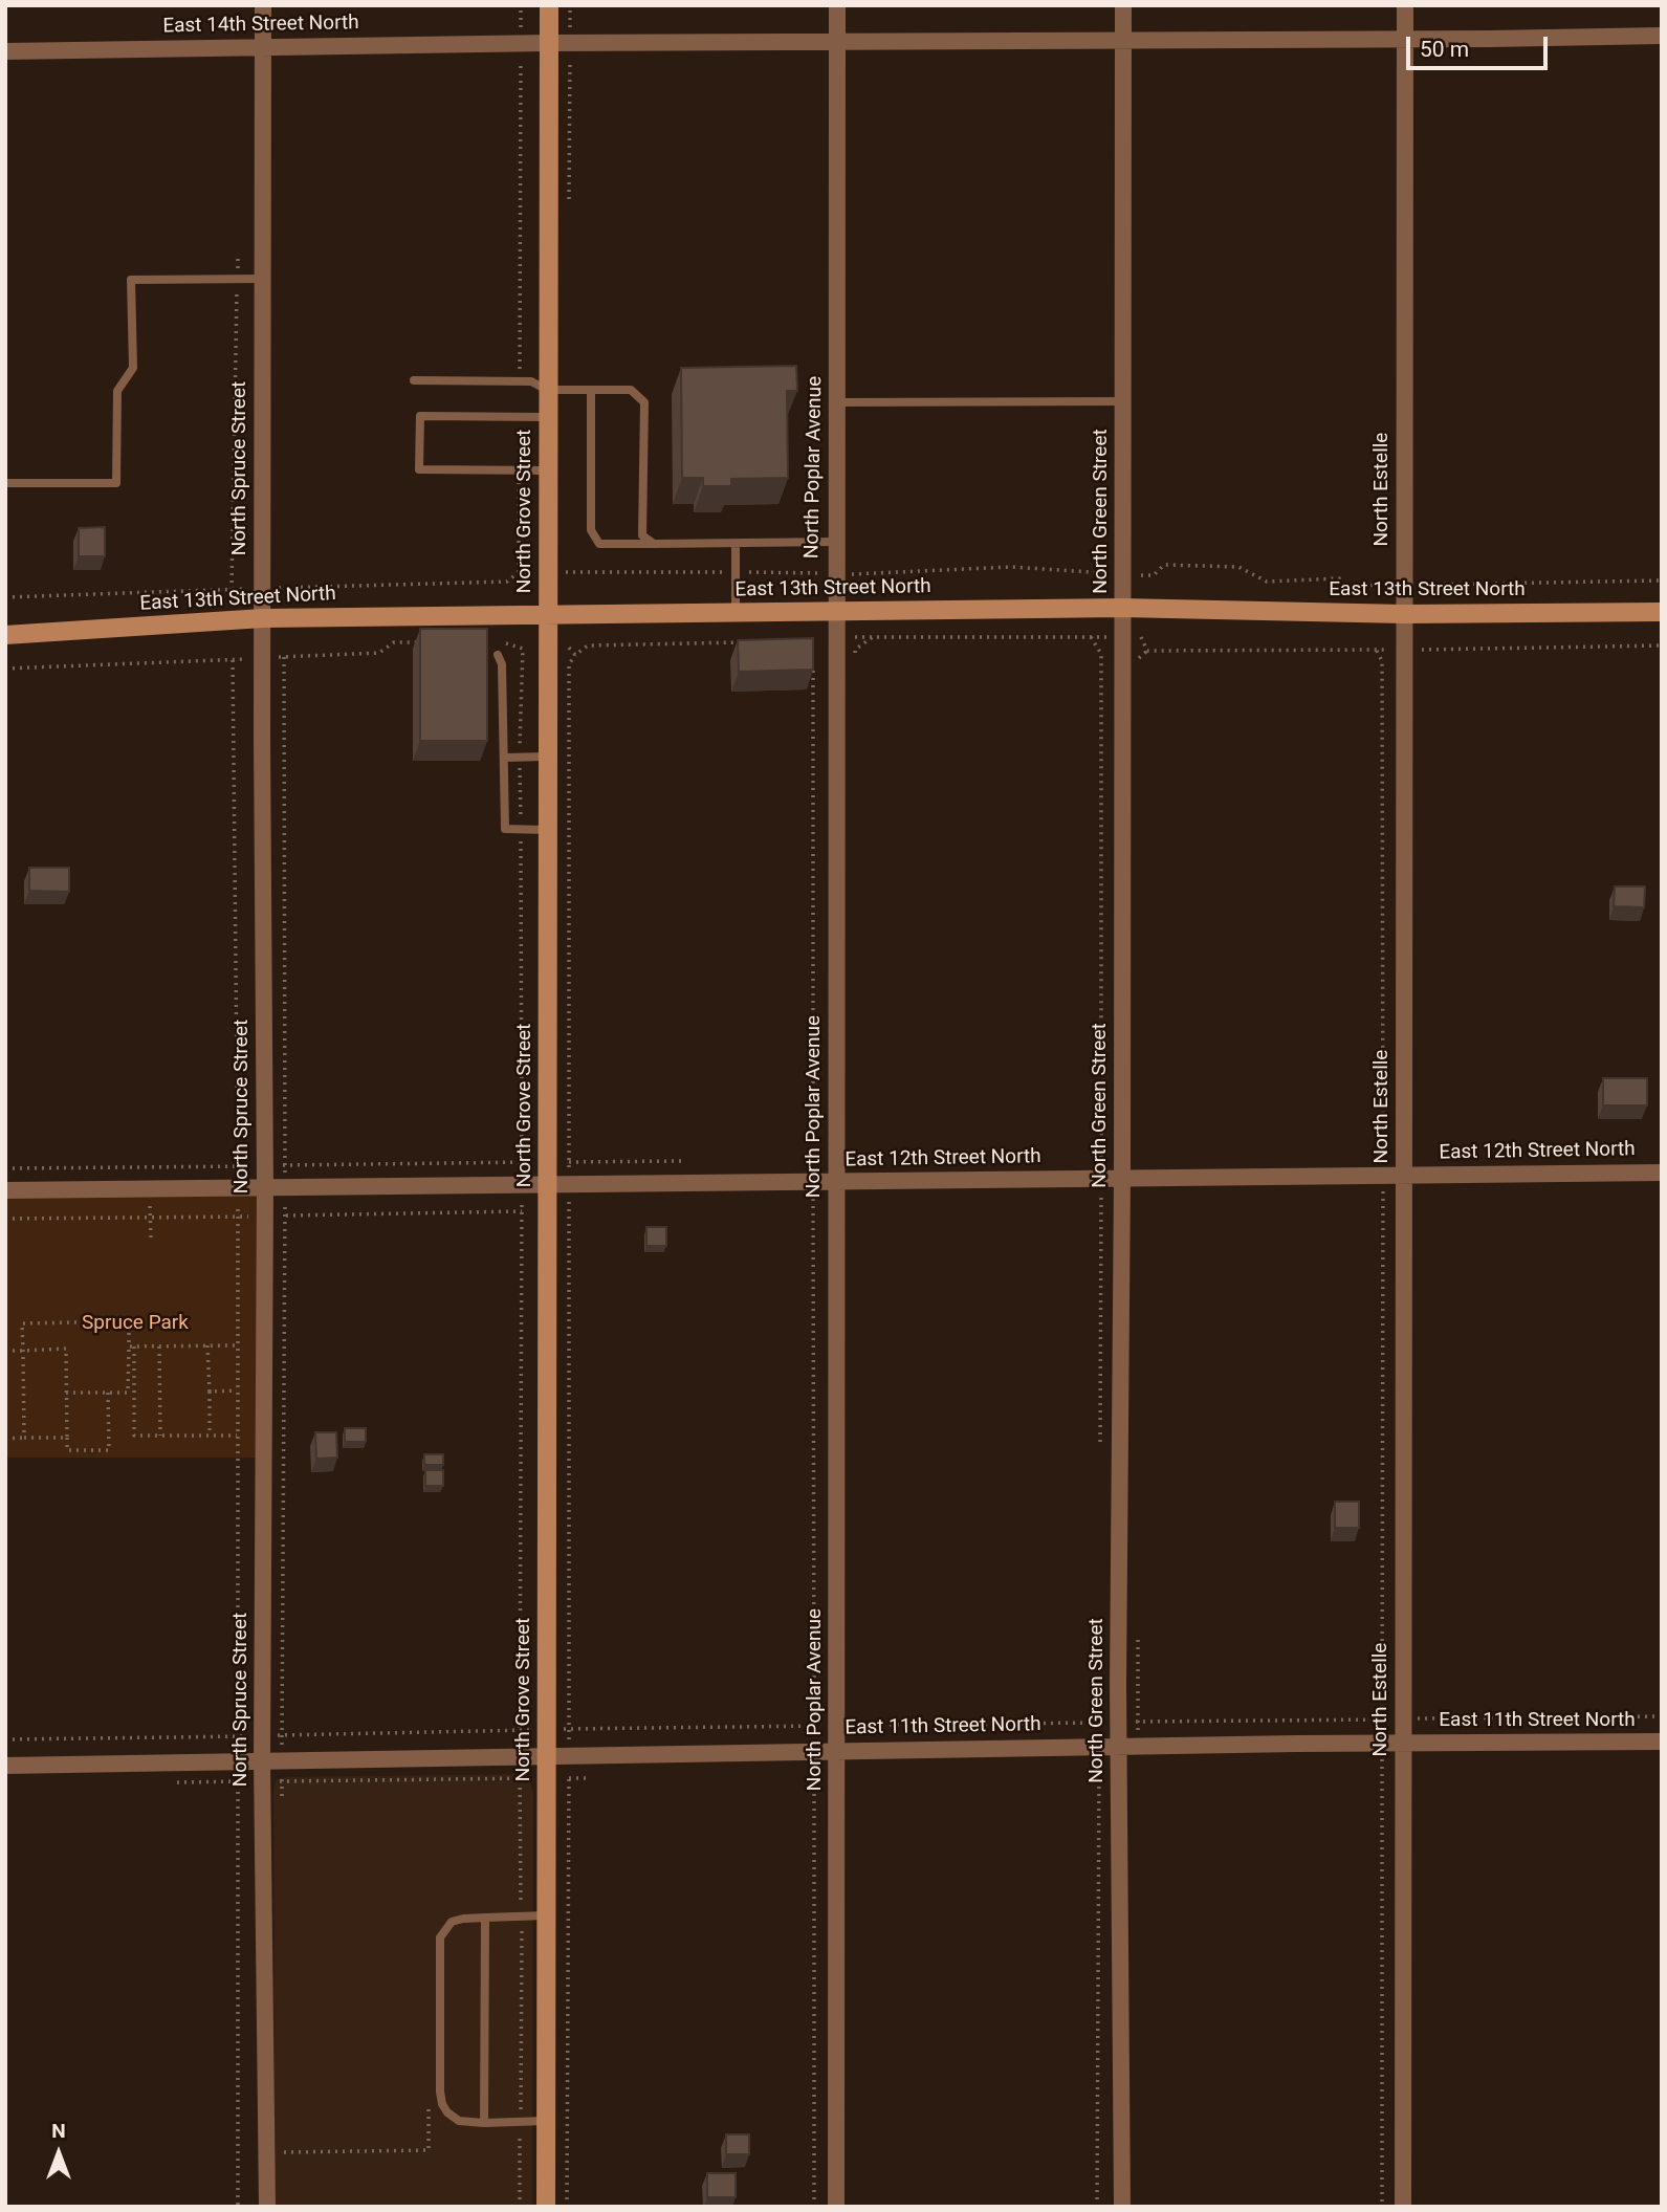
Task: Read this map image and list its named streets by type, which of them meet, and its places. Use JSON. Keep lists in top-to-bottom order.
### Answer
{
  "streets": {
    "street": [
      "East 14th Street North",
      "North Poplar Avenue",
      "North Spruce Street",
      "North Estelle",
      "North Grove Street",
      "North Green Street",
      "East 13th Street North",
      "East 12th Street North",
      "East 11th Street North"
    ]
  },
  "crossings": [
    ["East 14th Street North", "North Poplar Avenue"],
    ["East 14th Street North", "North Spruce Street"],
    ["East 14th Street North", "North Estelle"],
    ["East 14th Street North", "North Grove Street"],
    ["East 14th Street North", "North Green Street"],
    ["North Poplar Avenue", "East 13th Street North"],
    ["North Poplar Avenue", "East 12th Street North"],
    ["North Poplar Avenue", "East 11th Street North"],
    ["North Spruce Street", "East 13th Street North"],
    ["North Spruce Street", "East 12th Street North"],
    ["North Spruce Street", "East 11th Street North"],
    ["North Estelle", "East 13th Street North"],
    ["North Estelle", "East 12th Street North"],
    ["North Estelle", "East 11th Street North"],
    ["North Grove Street", "East 13th Street North"],
    ["North Grove Street", "East 12th Street North"],
    ["North Grove Street", "East 11th Street North"],
    ["North Green Street", "East 13th Street North"],
    ["North Green Street", "East 12th Street North"],
    ["North Green Street", "East 11th Street North"]
  ],
  "parks": ["Spruce Park"],
  "scale_bar": "50 m",
  "north": "top"
}
